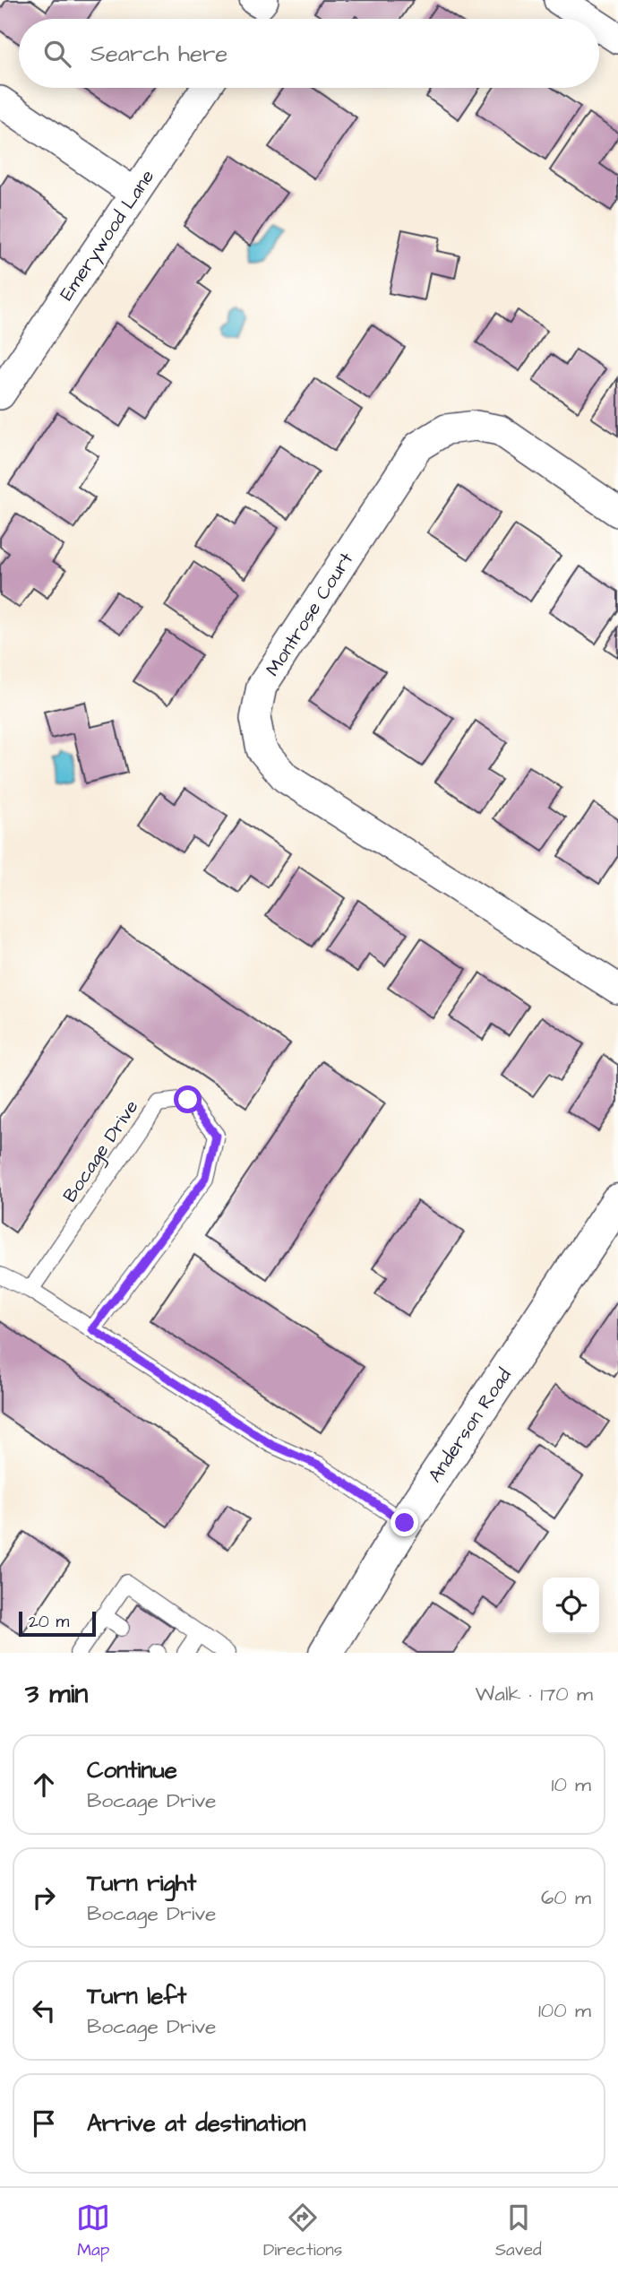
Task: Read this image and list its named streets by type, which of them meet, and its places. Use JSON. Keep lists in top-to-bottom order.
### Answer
{
  "streets": {
    "street": ["Emerywood Lane", "Montrose Court", "Anderson Road"],
    "lane": ["Bocage Drive"]
  },
  "scale_bar": "20 m",
  "page": {
    "search": "Search here",
    "scale": "20 m",
    "heading": ["3 min", "Walk · 170 m"],
    "list": [
      ["Continue", "Bocage Drive", "10 m"],
      ["Turn right", "Bocage Drive", "60 m"],
      ["Turn left", "Bocage Drive", "100 m"],
      "Arrive at destination"
    ],
    "nav": ["Map", "Directions", "Saved"]
  }
}
